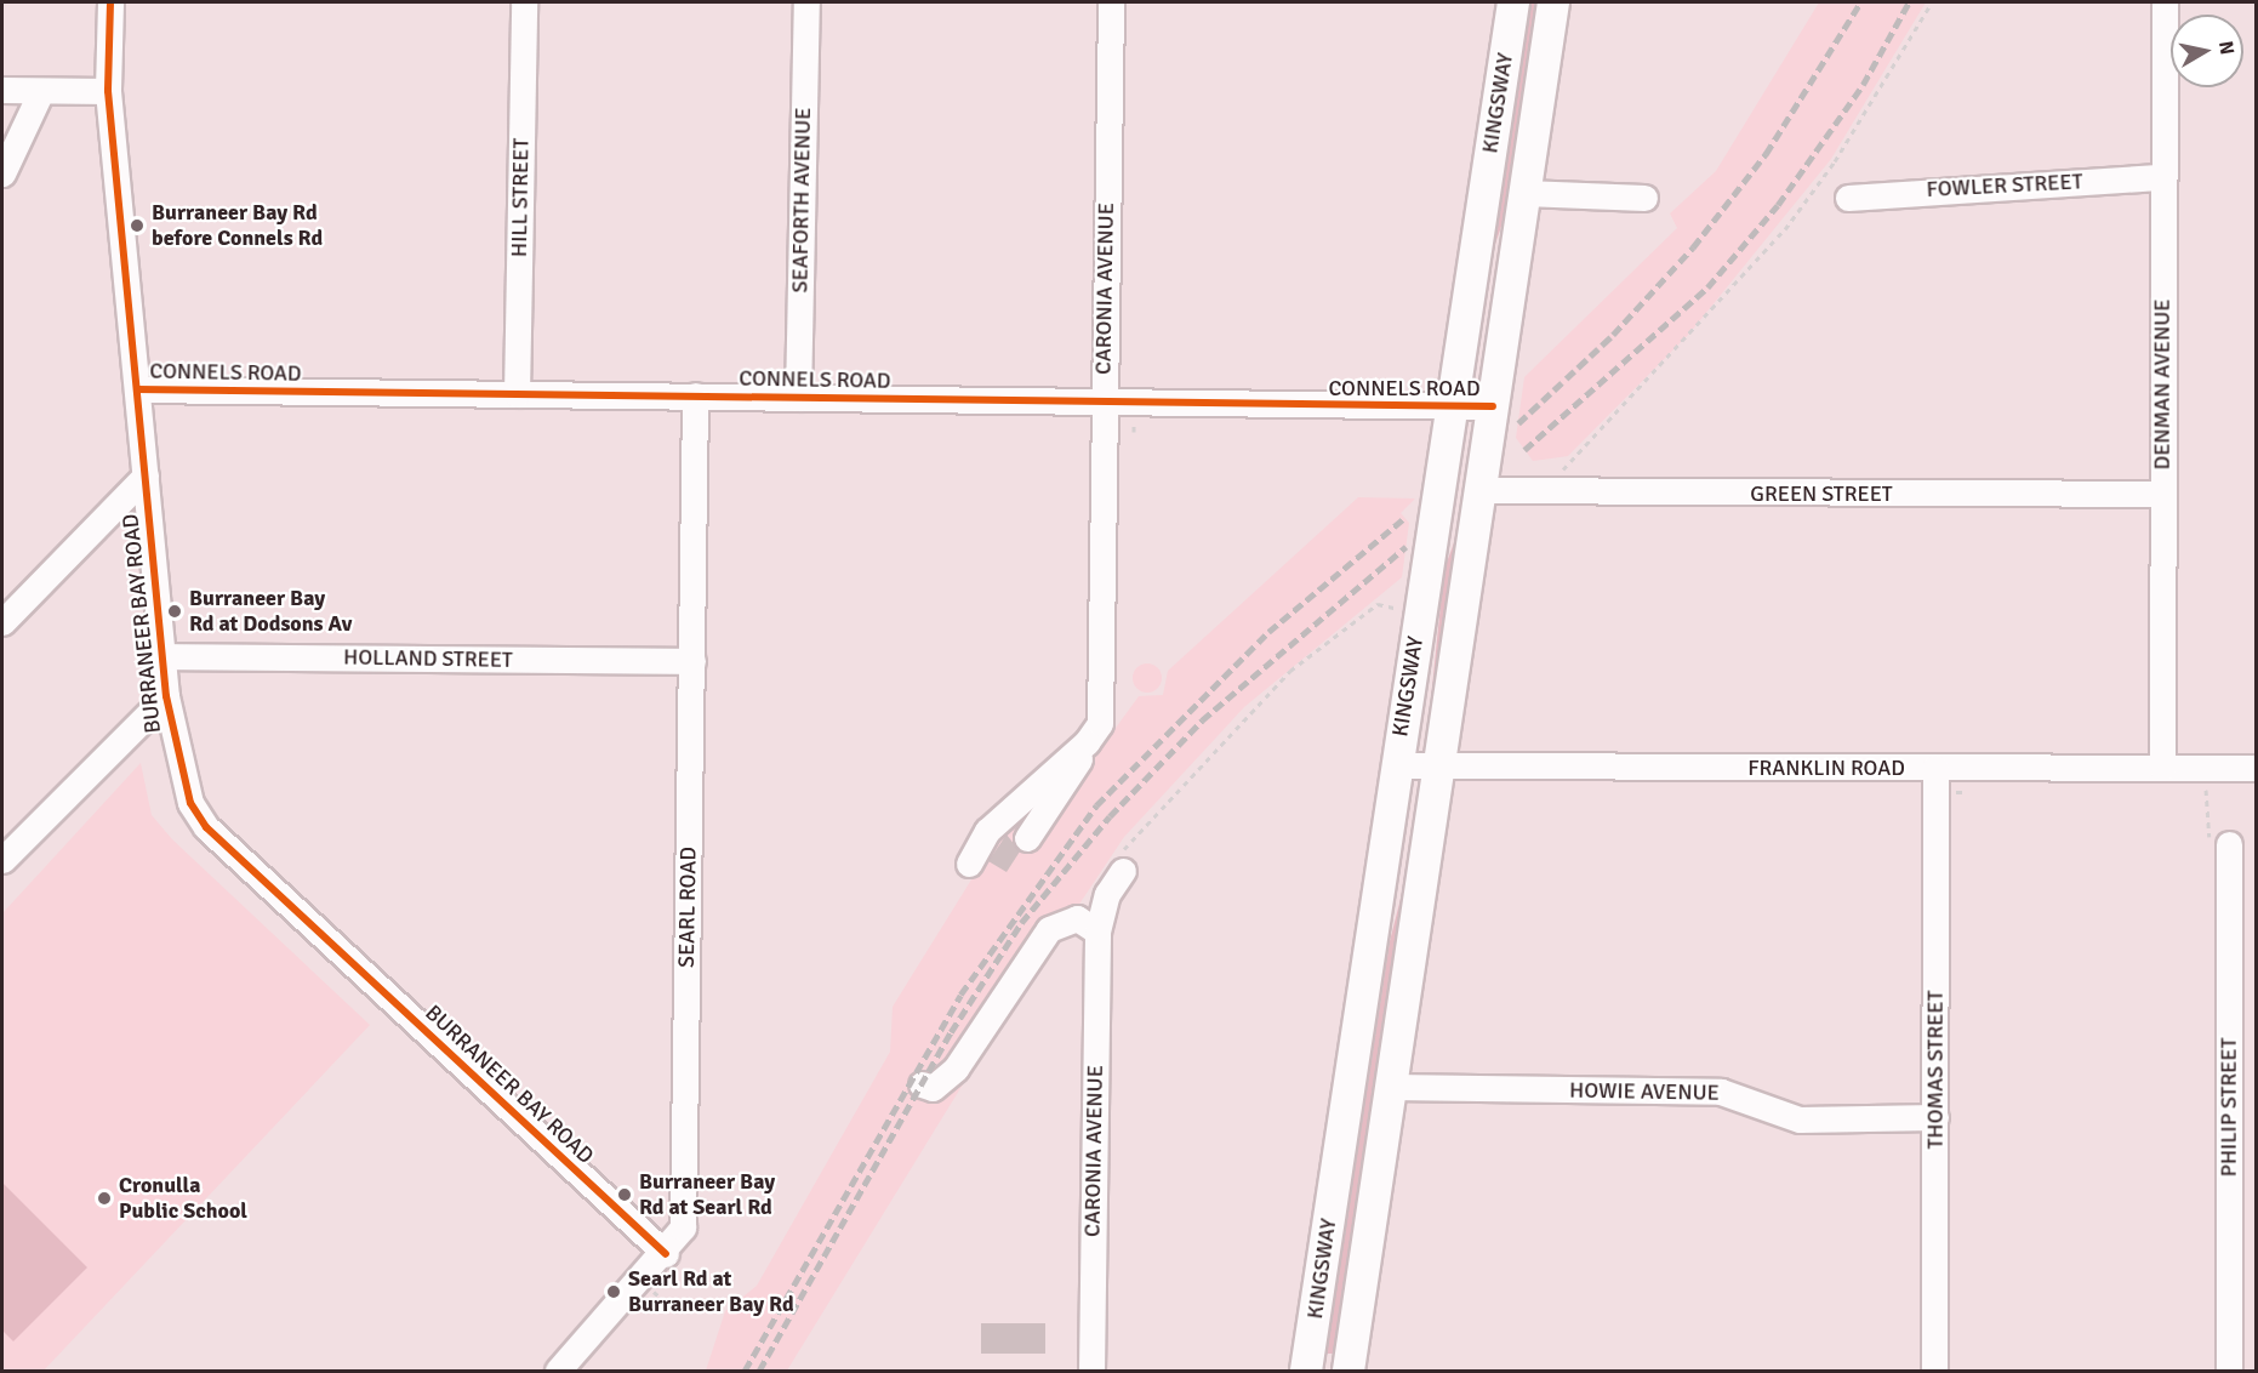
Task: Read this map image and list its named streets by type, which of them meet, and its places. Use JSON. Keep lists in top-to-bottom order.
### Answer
{
  "streets": {
    "main road": ["KINGSWAY"],
    "street": [
      "FOWLER STREET",
      "HILL STREET",
      "SEAFORTH AVENUE",
      "CARONIA AVENUE",
      "CONNELS ROAD",
      "DENMAN AVENUE",
      "GREEN STREET",
      "BURRANEER BAY ROAD",
      "HOLLAND STREET",
      "FRANKLIN ROAD",
      "SEARL ROAD",
      "THOMAS STREET",
      "HOWIE AVENUE",
      "PHILIP STREET"
    ]
  },
  "crossings": [
    ["KINGSWAY", "CONNELS ROAD"],
    ["KINGSWAY", "GREEN STREET"],
    ["KINGSWAY", "FRANKLIN ROAD"],
    ["KINGSWAY", "HOWIE AVENUE"],
    ["FOWLER STREET", "DENMAN AVENUE"],
    ["HILL STREET", "CONNELS ROAD"],
    ["SEAFORTH AVENUE", "CONNELS ROAD"],
    ["CARONIA AVENUE", "CONNELS ROAD"],
    ["CONNELS ROAD", "BURRANEER BAY ROAD"],
    ["CONNELS ROAD", "SEARL ROAD"],
    ["DENMAN AVENUE", "GREEN STREET"],
    ["DENMAN AVENUE", "FRANKLIN ROAD"],
    ["BURRANEER BAY ROAD", "HOLLAND STREET"],
    ["BURRANEER BAY ROAD", "SEARL ROAD"],
    ["HOLLAND STREET", "SEARL ROAD"],
    ["FRANKLIN ROAD", "THOMAS STREET"],
    ["THOMAS STREET", "HOWIE AVENUE"]
  ],
  "places": [
    "Burraneer Bay Rd before Connels Rd",
    "Burraneer Bay Rd at Dodsons Av",
    "Burraneer Bay Rd at Searl Rd",
    "Cronulla Public School",
    "Searl Rd at Burraneer Bay Rd"
  ],
  "north": "right"
}
